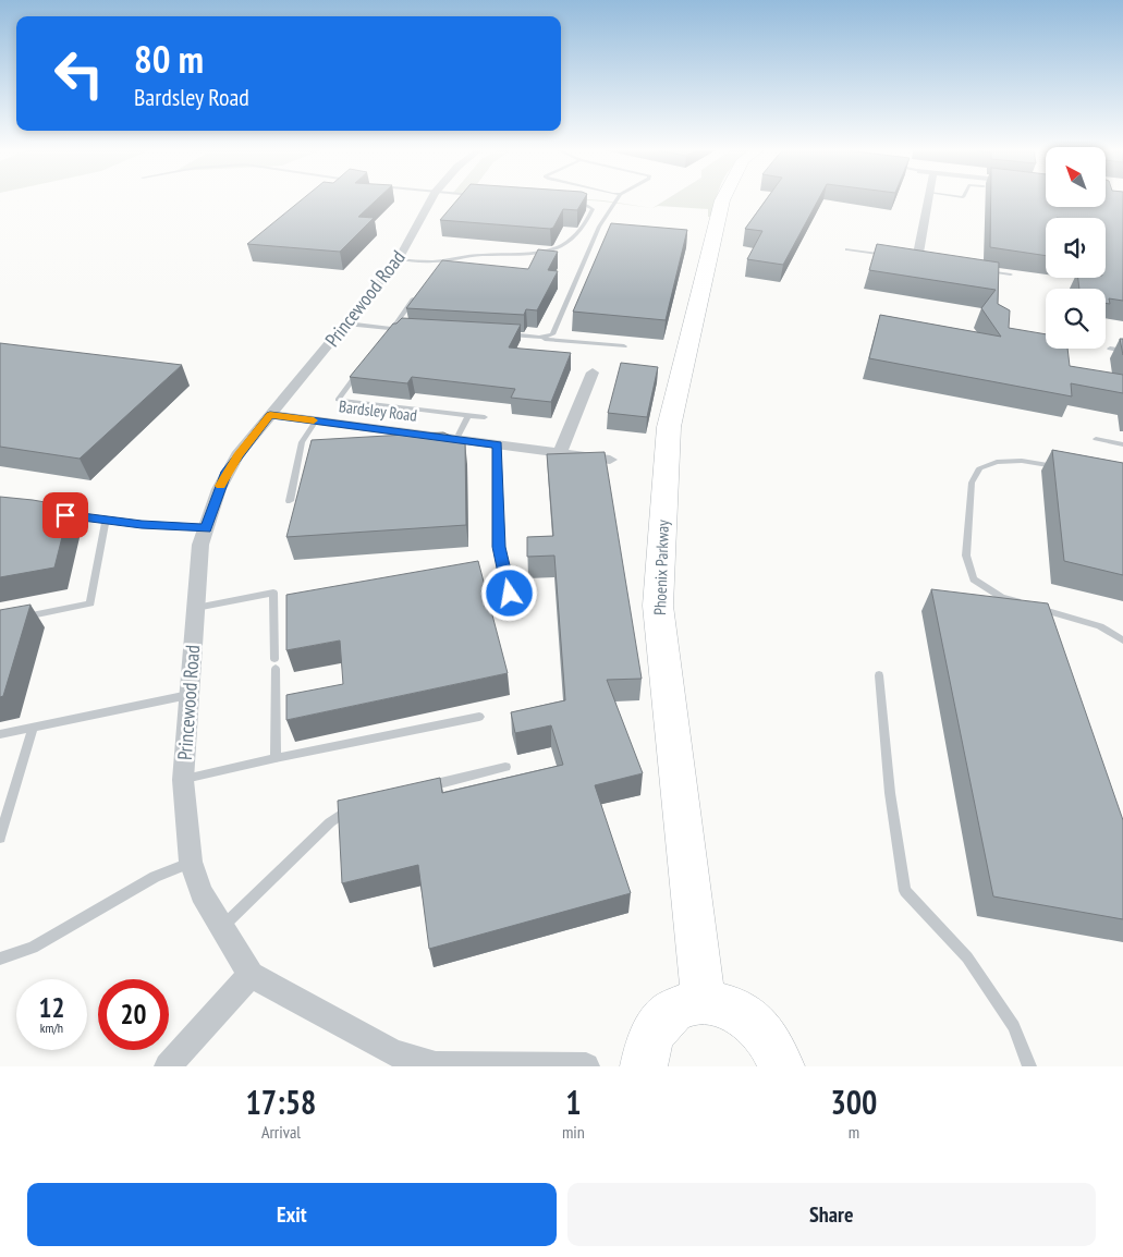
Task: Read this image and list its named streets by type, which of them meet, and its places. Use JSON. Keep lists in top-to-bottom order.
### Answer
{
  "streets": {
    "main road": ["Phoenix Parkway"],
    "street": ["Princewood Road", "Bardsley Road"]
  },
  "crossings": [
    ["Princewood Road", "Bardsley Road"]
  ],
  "north": "top left",
  "page": {
    "turn": ["80 m", "Bardsley Road"],
    "speed": "12 km/h",
    "limit": "20",
    "eta": [
      "17:58",
      "Arrival",
      "1",
      "min",
      "300",
      "m"
    ],
    "buttons": ["Exit", "Share"]
  }
}
